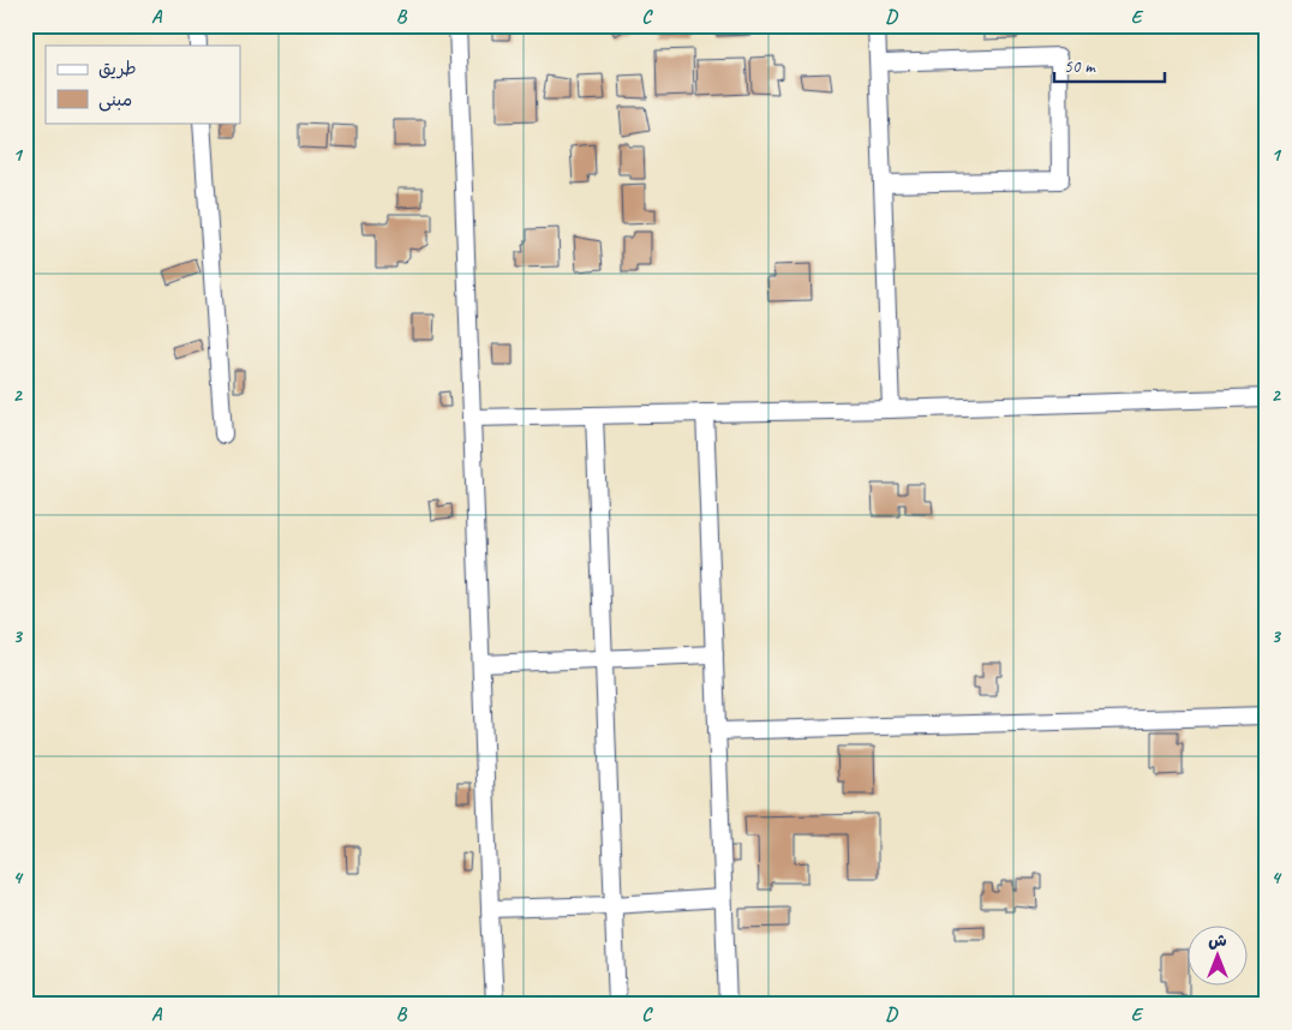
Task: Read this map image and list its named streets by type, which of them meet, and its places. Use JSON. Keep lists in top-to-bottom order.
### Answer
{
  "legend": ["طريق", "مبنى"],
  "scale_bar": "50 m",
  "north": "top",
  "grid": {
    "columns": [
      "A",
      "B",
      "C",
      "D",
      "E"
    ],
    "rows": [
      "1",
      "2",
      "3",
      "4"
    ]
  }
}
